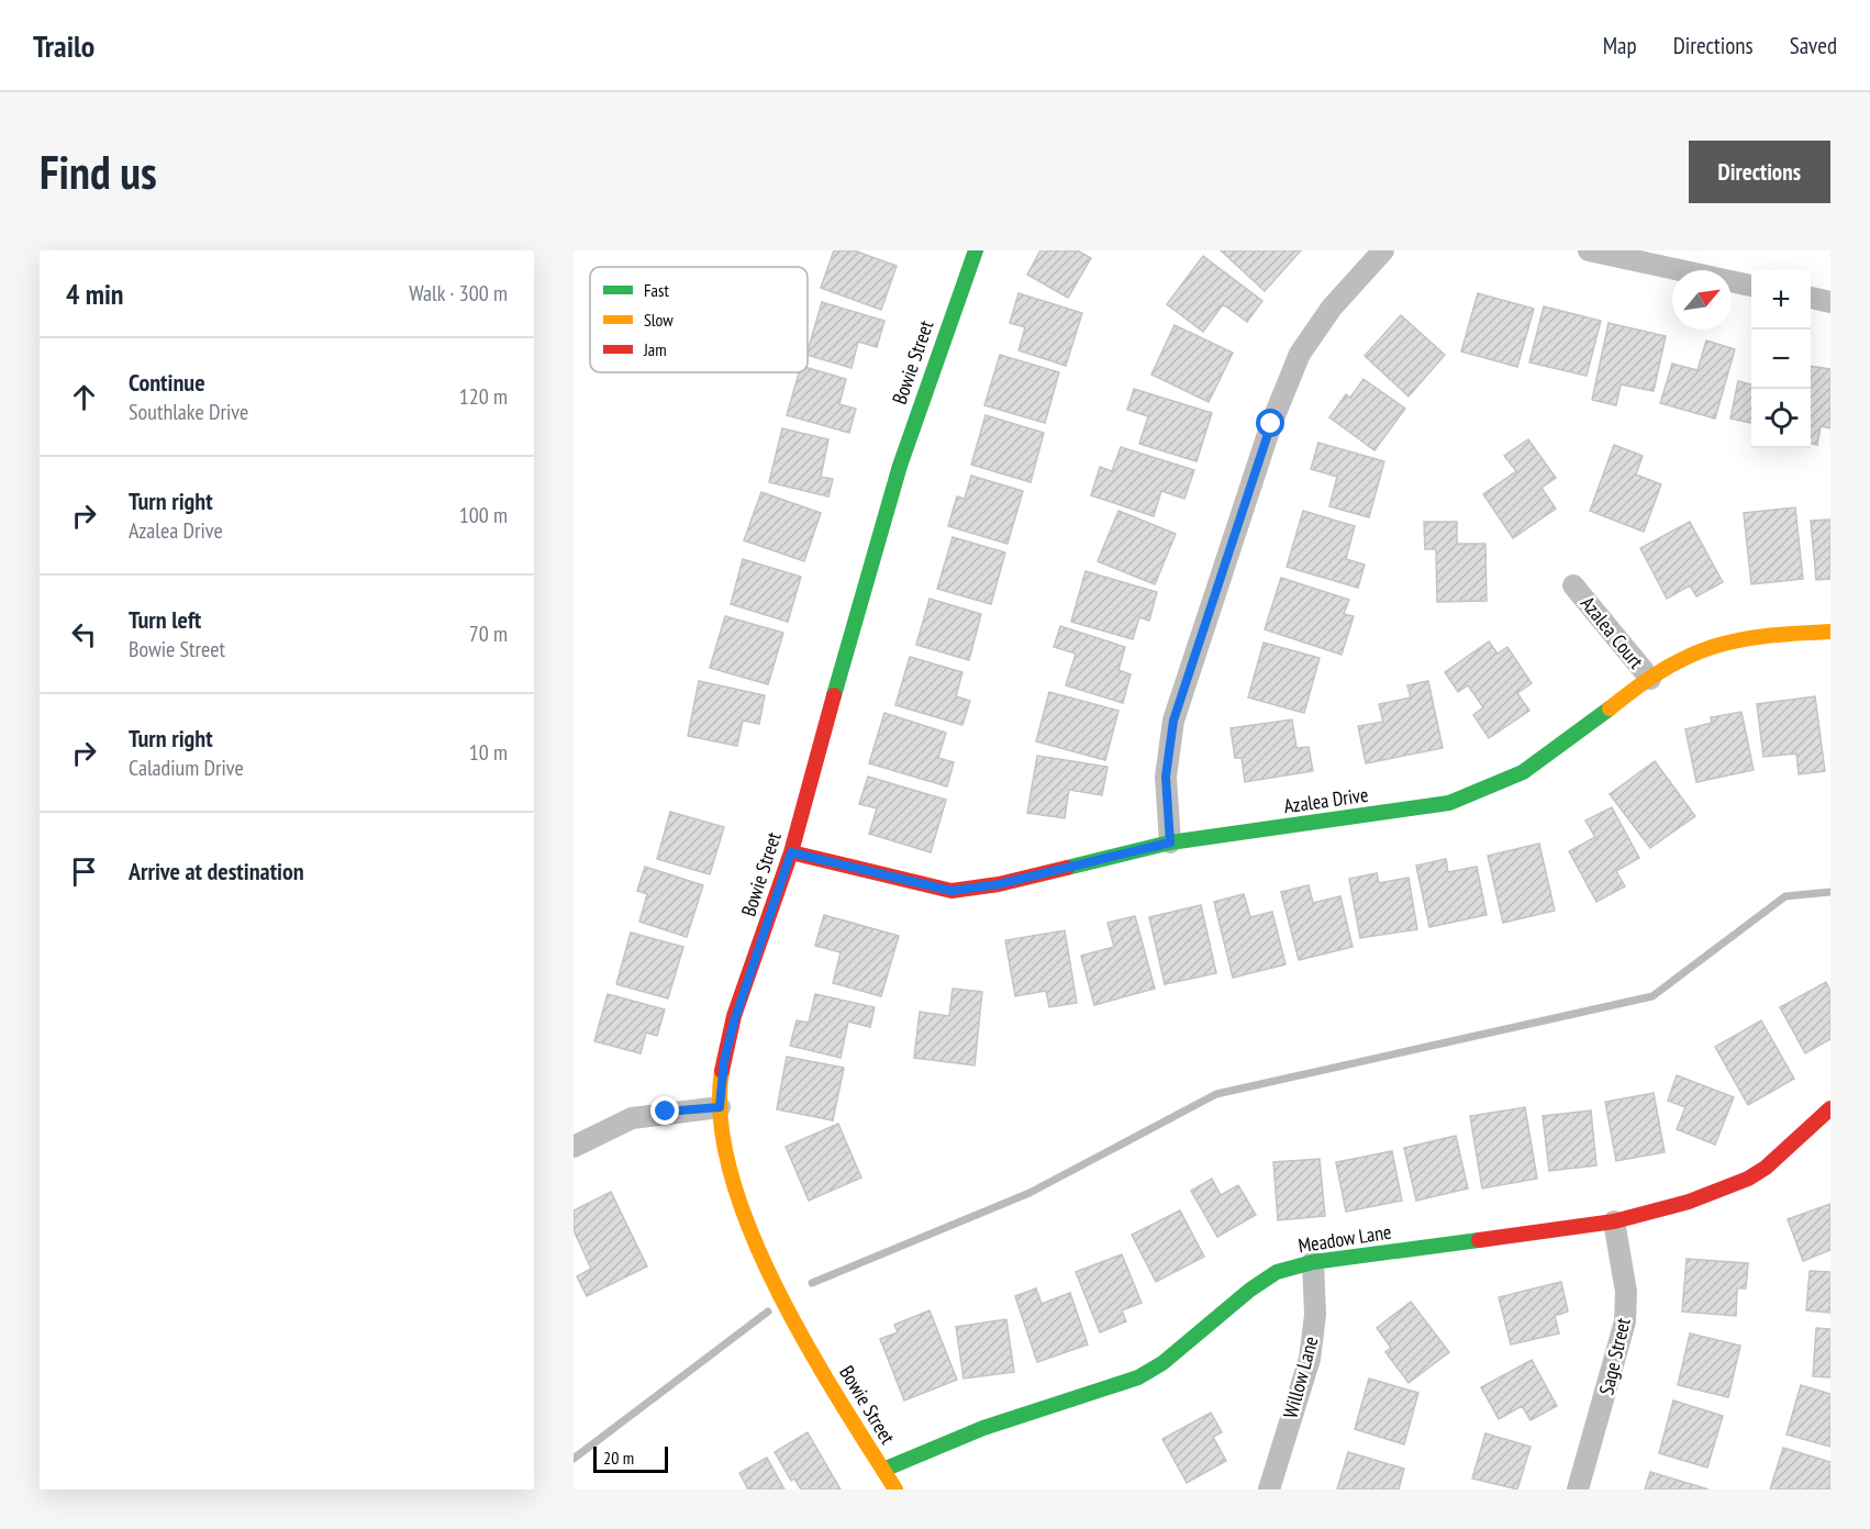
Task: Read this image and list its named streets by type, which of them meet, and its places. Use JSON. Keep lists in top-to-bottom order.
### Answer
{
  "streets": {
    "street": [
      "Bowie Street",
      "Azalea Court",
      "Azalea Drive",
      "Meadow Lane",
      "Sage Street",
      "Willow Lane"
    ]
  },
  "crossings": [
    ["Bowie Street", "Azalea Drive"],
    ["Bowie Street", "Meadow Lane"],
    ["Azalea Court", "Azalea Drive"],
    ["Meadow Lane", "Sage Street"],
    ["Meadow Lane", "Willow Lane"]
  ],
  "legend": ["Fast", "Slow", "Jam"],
  "scale_bar": "20 m",
  "north": "top right",
  "page": {
    "header": "Trailo",
    "nav": ["Map", "Directions", "Saved"],
    "buttons": "Directions",
    "title": "Find us",
    "heading": ["4 min", "Walk · 300 m"],
    "map_buttons": ["+", "−"],
    "list": [
      ["Continue", "Southlake Drive", "120 m"],
      ["Turn right", "Azalea Drive", "100 m"],
      ["Turn left", "Bowie Street", "70 m"],
      ["Turn right", "Caladium Drive", "10 m"],
      "Arrive at destination"
    ],
    "scale": "20 m"
  }
}
